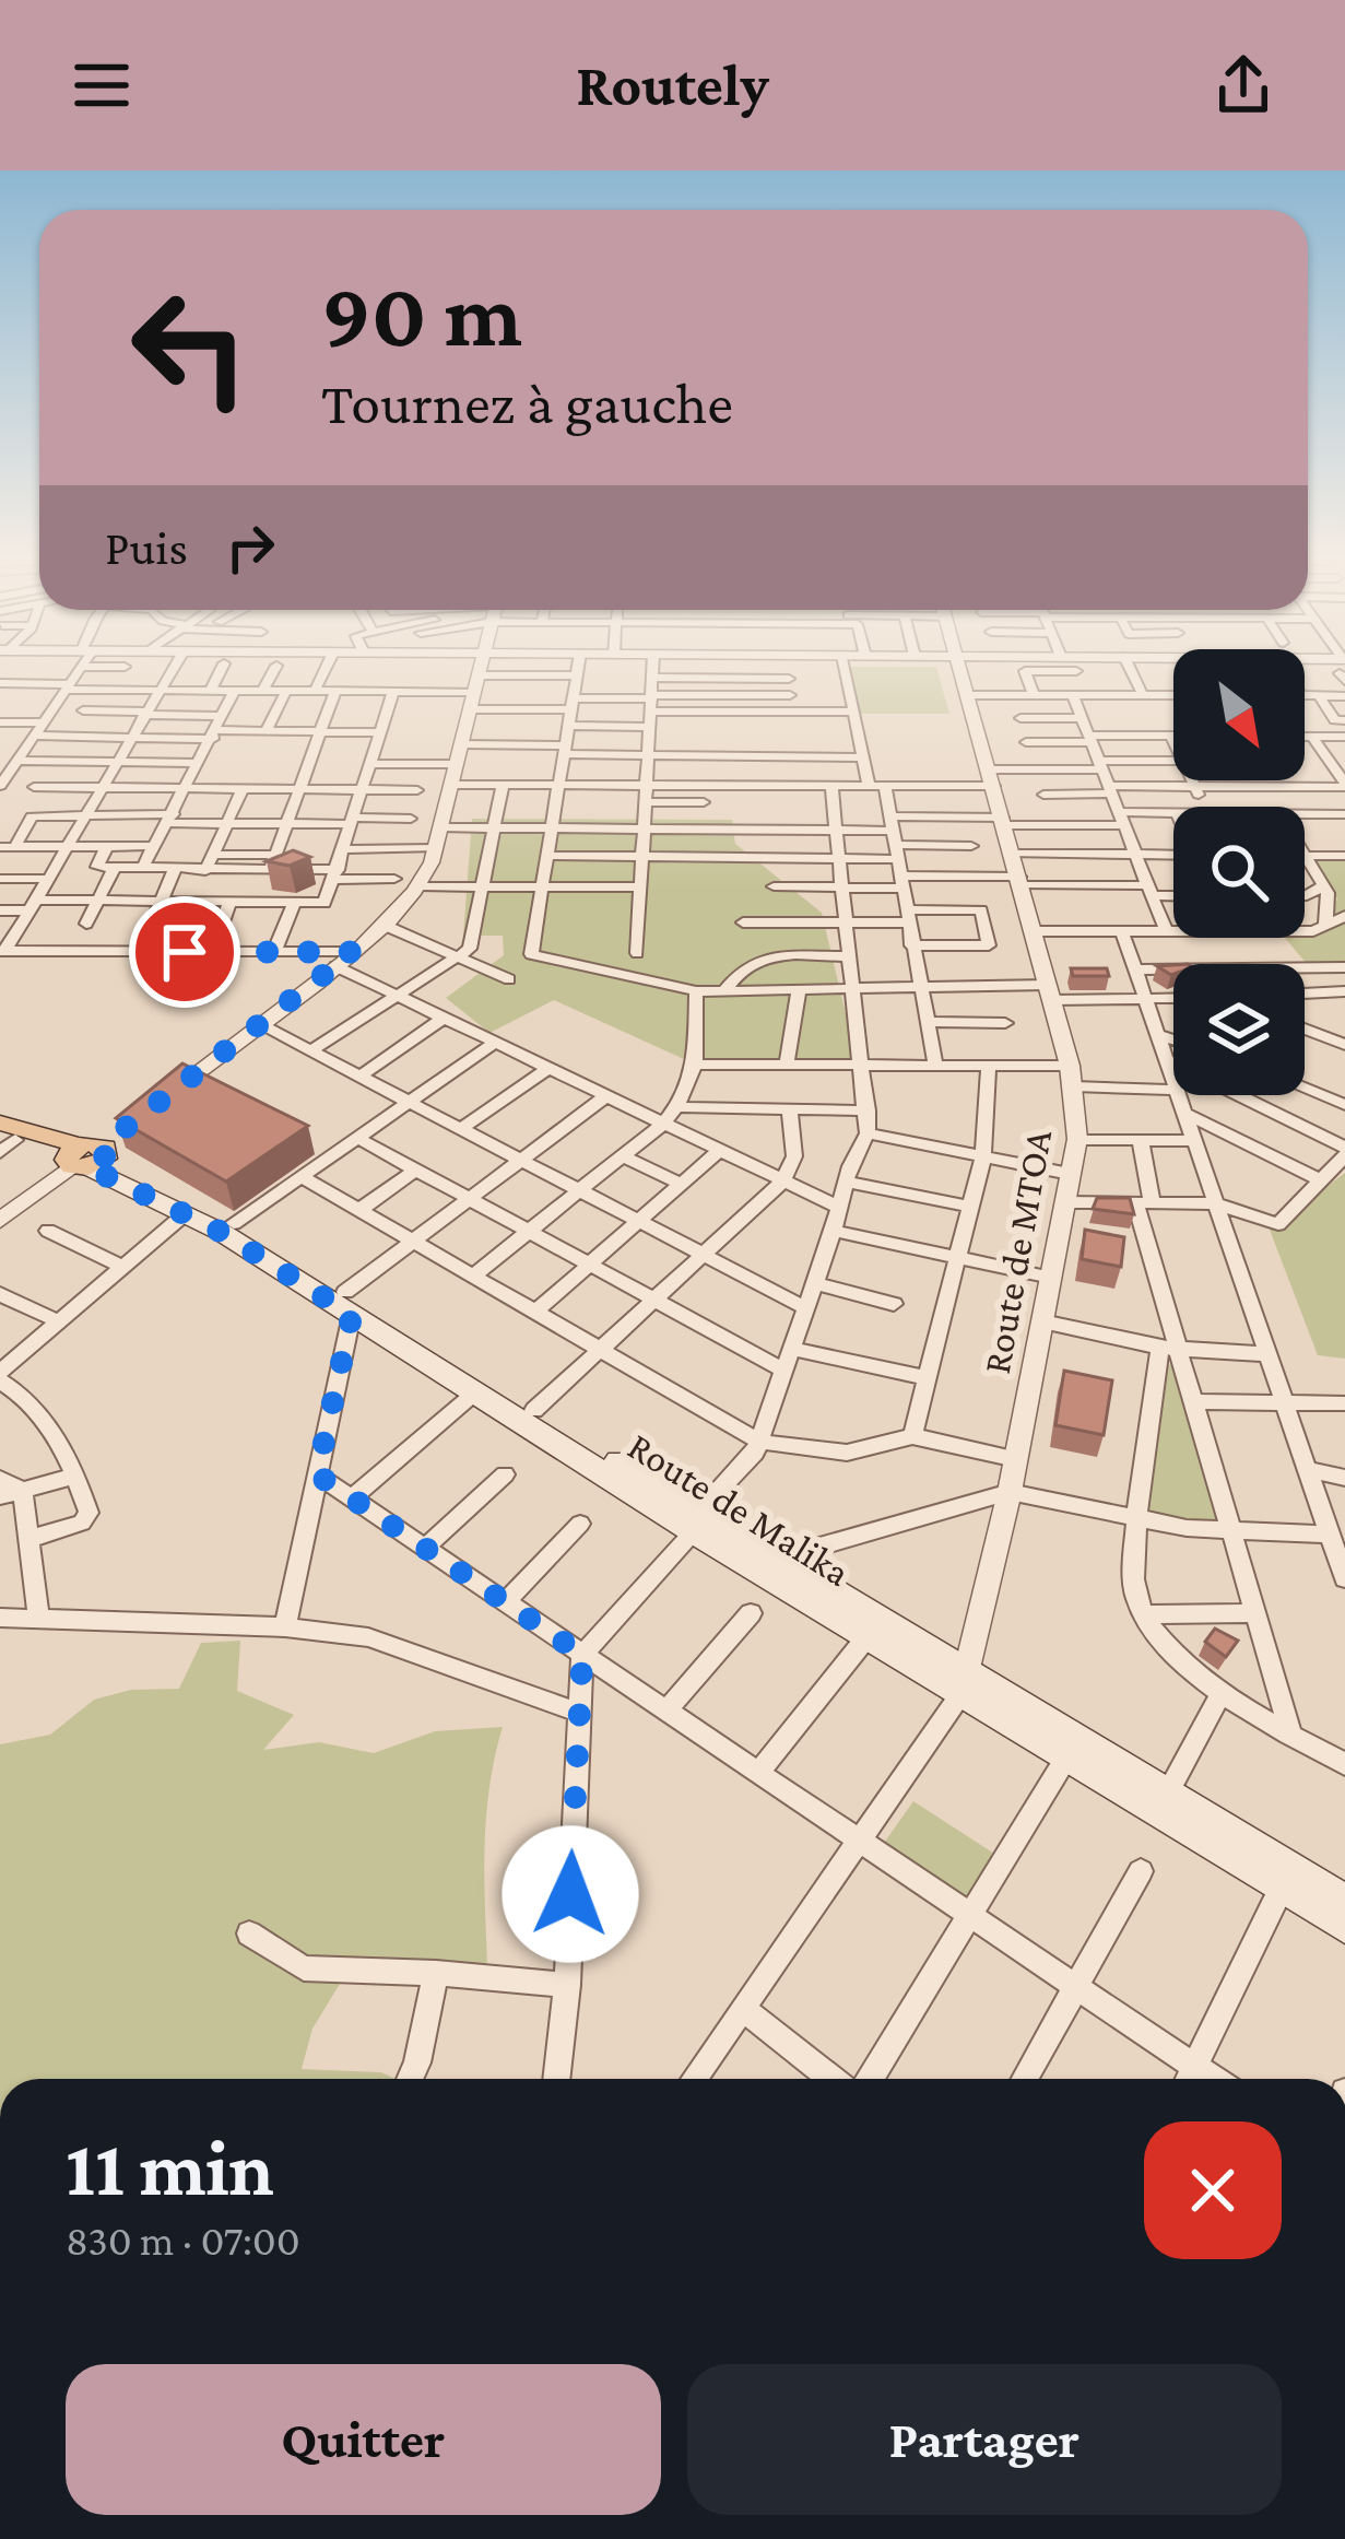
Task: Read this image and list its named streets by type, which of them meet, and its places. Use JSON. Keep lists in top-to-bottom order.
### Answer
{
  "streets": {
    "main road": ["Route de Malika"],
    "street": ["Route de MTOA"]
  },
  "crossings": [
    ["Route de MTOA", "Route de Malika"]
  ],
  "north": "bottom right",
  "page": {
    "header": "Routely",
    "turn": ["90 m", "Tournez à gauche"],
    "then": "Puis",
    "heading": ["11 min", "830 m · 07:00"],
    "buttons": ["Quitter", "Partager"]
  }
}
